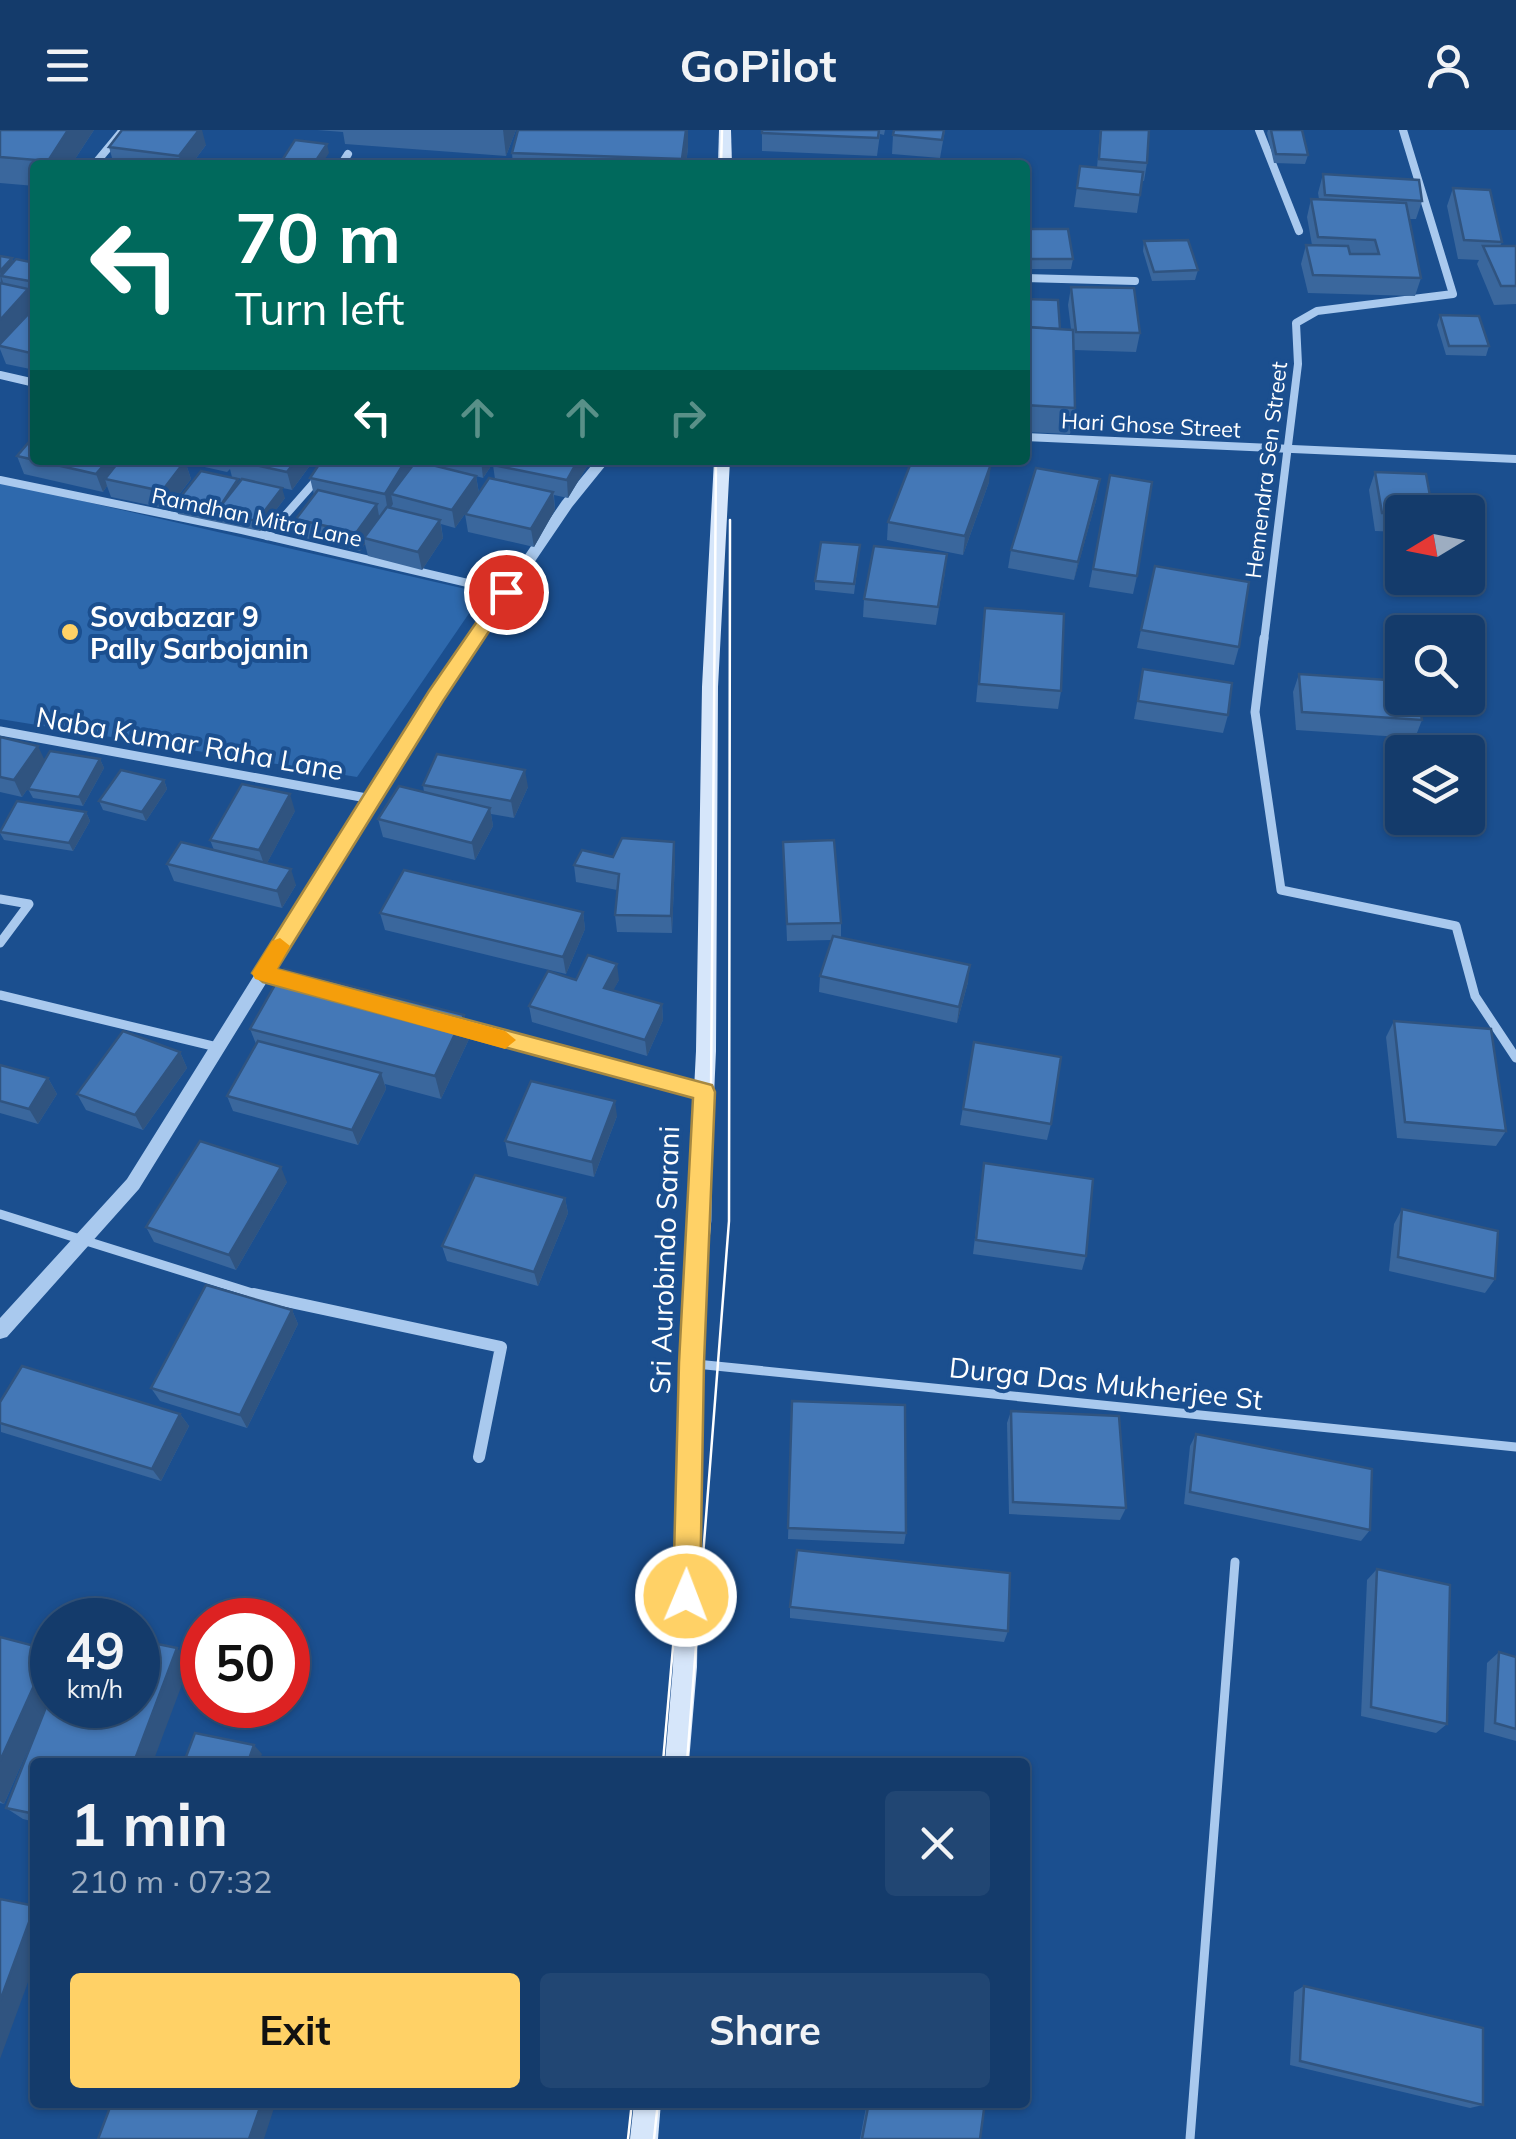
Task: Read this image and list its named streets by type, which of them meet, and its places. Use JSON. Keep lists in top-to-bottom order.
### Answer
{
  "streets": {
    "main road": ["Sri Aurobindo Sarani"],
    "street": [
      "Hari Ghose Street",
      "Hemendra Sen Street",
      "Ramdhan Mitra Lane",
      "Naba Kumar Raha Lane"
    ],
    "lane": ["Durga Das Mukherjee St"]
  },
  "crossings": [
    ["Hari Ghose Street", "Hemendra Sen Street"],
    ["Sri Aurobindo Sarani", "Durga Das Mukherjee St"]
  ],
  "places": ["Sovabazar 9 Pally Sarbojanin"],
  "north": "left",
  "page": {
    "header": "GoPilot",
    "turn": ["70 m", "Turn left"],
    "speed": "49 km/h",
    "limit": "50",
    "heading": ["1 min", "210 m · 07:32"],
    "buttons": ["Exit", "Share"]
  }
}
